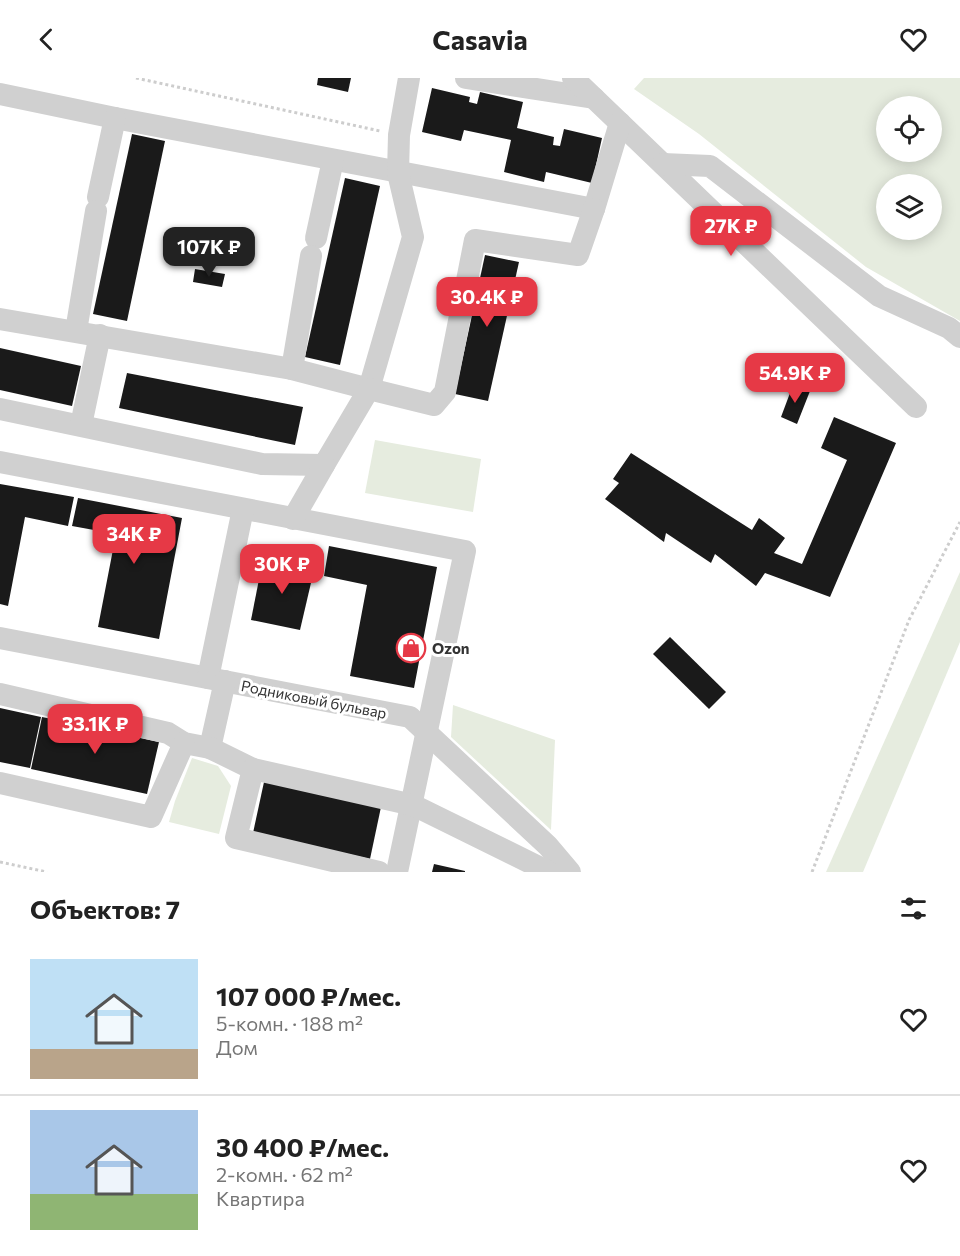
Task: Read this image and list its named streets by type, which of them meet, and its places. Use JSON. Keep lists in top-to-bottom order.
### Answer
{
  "streets": {
    "street": ["Родниковый бульвар"]
  },
  "places": {
    "shop": ["Ozon"]
  },
  "page": {
    "header": "Casavia",
    "price": [
      "27K ₽",
      "107K ₽",
      "30.4K ₽",
      "54.9K ₽",
      "34K ₽",
      "30K ₽",
      "33.1K ₽"
    ],
    "heading": "Объектов: 7",
    "list": [
      {
        "name": "107 000 ₽/мес.",
        "note": "5-комн. · 188 m² · Дом"
      },
      {
        "name": "30 400 ₽/мес.",
        "note": "2-комн. · 62 m² · Квартира"
      }
    ]
  }
}
